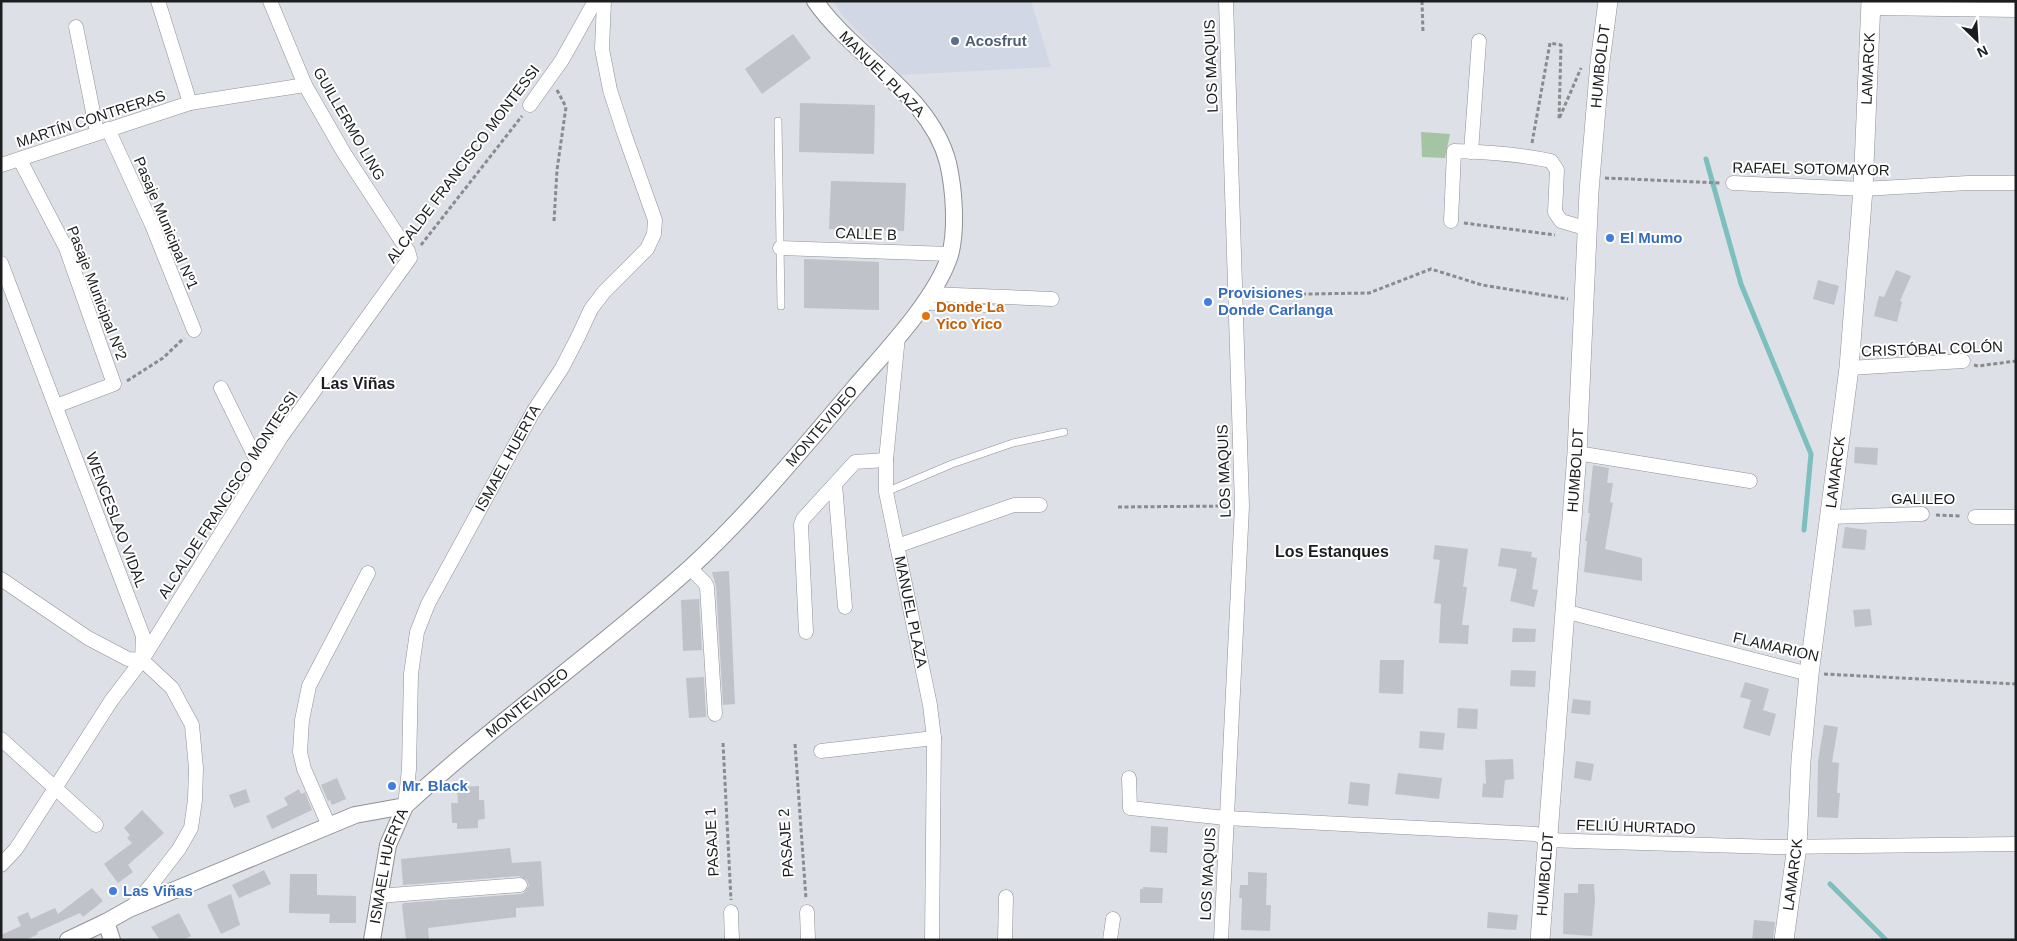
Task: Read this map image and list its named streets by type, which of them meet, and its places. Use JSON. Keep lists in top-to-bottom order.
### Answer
{
  "streets": {
    "main road": ["HUMBOLDT", "LAMARCK"],
    "street": [
      "LOS MAQUIS",
      "MANUEL PLAZA",
      "MARTÍN CONTRERAS",
      "GUILLERMO LING",
      "ALCALDE FRANCISCO MONTESSI",
      "RAFAEL SOTOMAYOR",
      "Pasaje Municipal Nº1",
      "CALLE B",
      "Pasaje Municipal Nº2",
      "CRISTÓBAL COLÓN",
      "MONTEVIDEO",
      "ISMAEL HUERTA",
      "GALILEO",
      "WENCESLAO VIDAL",
      "FLAMARION",
      "FELIÚ HURTADO"
    ],
    "path": ["PASAJE 1", "PASAJE 2"]
  },
  "crossings": [
    ["LOS MAQUIS", "FELIÚ HURTADO"],
    ["HUMBOLDT", "FLAMARION"],
    ["HUMBOLDT", "FELIÚ HURTADO"],
    ["LAMARCK", "RAFAEL SOTOMAYOR"],
    ["LAMARCK", "CRISTÓBAL COLÓN"],
    ["LAMARCK", "GALILEO"],
    ["LAMARCK", "FLAMARION"],
    ["LAMARCK", "FELIÚ HURTADO"],
    ["MANUEL PLAZA", "CALLE B"],
    ["MANUEL PLAZA", "MONTEVIDEO"],
    ["MARTÍN CONTRERAS", "GUILLERMO LING"],
    ["MARTÍN CONTRERAS", "Pasaje Municipal Nº1"],
    ["MARTÍN CONTRERAS", "Pasaje Municipal Nº2"],
    ["GUILLERMO LING", "ALCALDE FRANCISCO MONTESSI"],
    ["ALCALDE FRANCISCO MONTESSI", "WENCESLAO VIDAL"],
    ["Pasaje Municipal Nº2", "WENCESLAO VIDAL"],
    ["MONTEVIDEO", "ISMAEL HUERTA"]
  ],
  "districts": ["Las Viñas", "Los Estanques"],
  "places": [
    "Acosfrut",
    "El Mumo",
    "Provisiones Donde Carlanga",
    "Donde La Yico Yico",
    "Mr. Black",
    "Las Viñas"
  ],
  "north": "bottom right"
}
